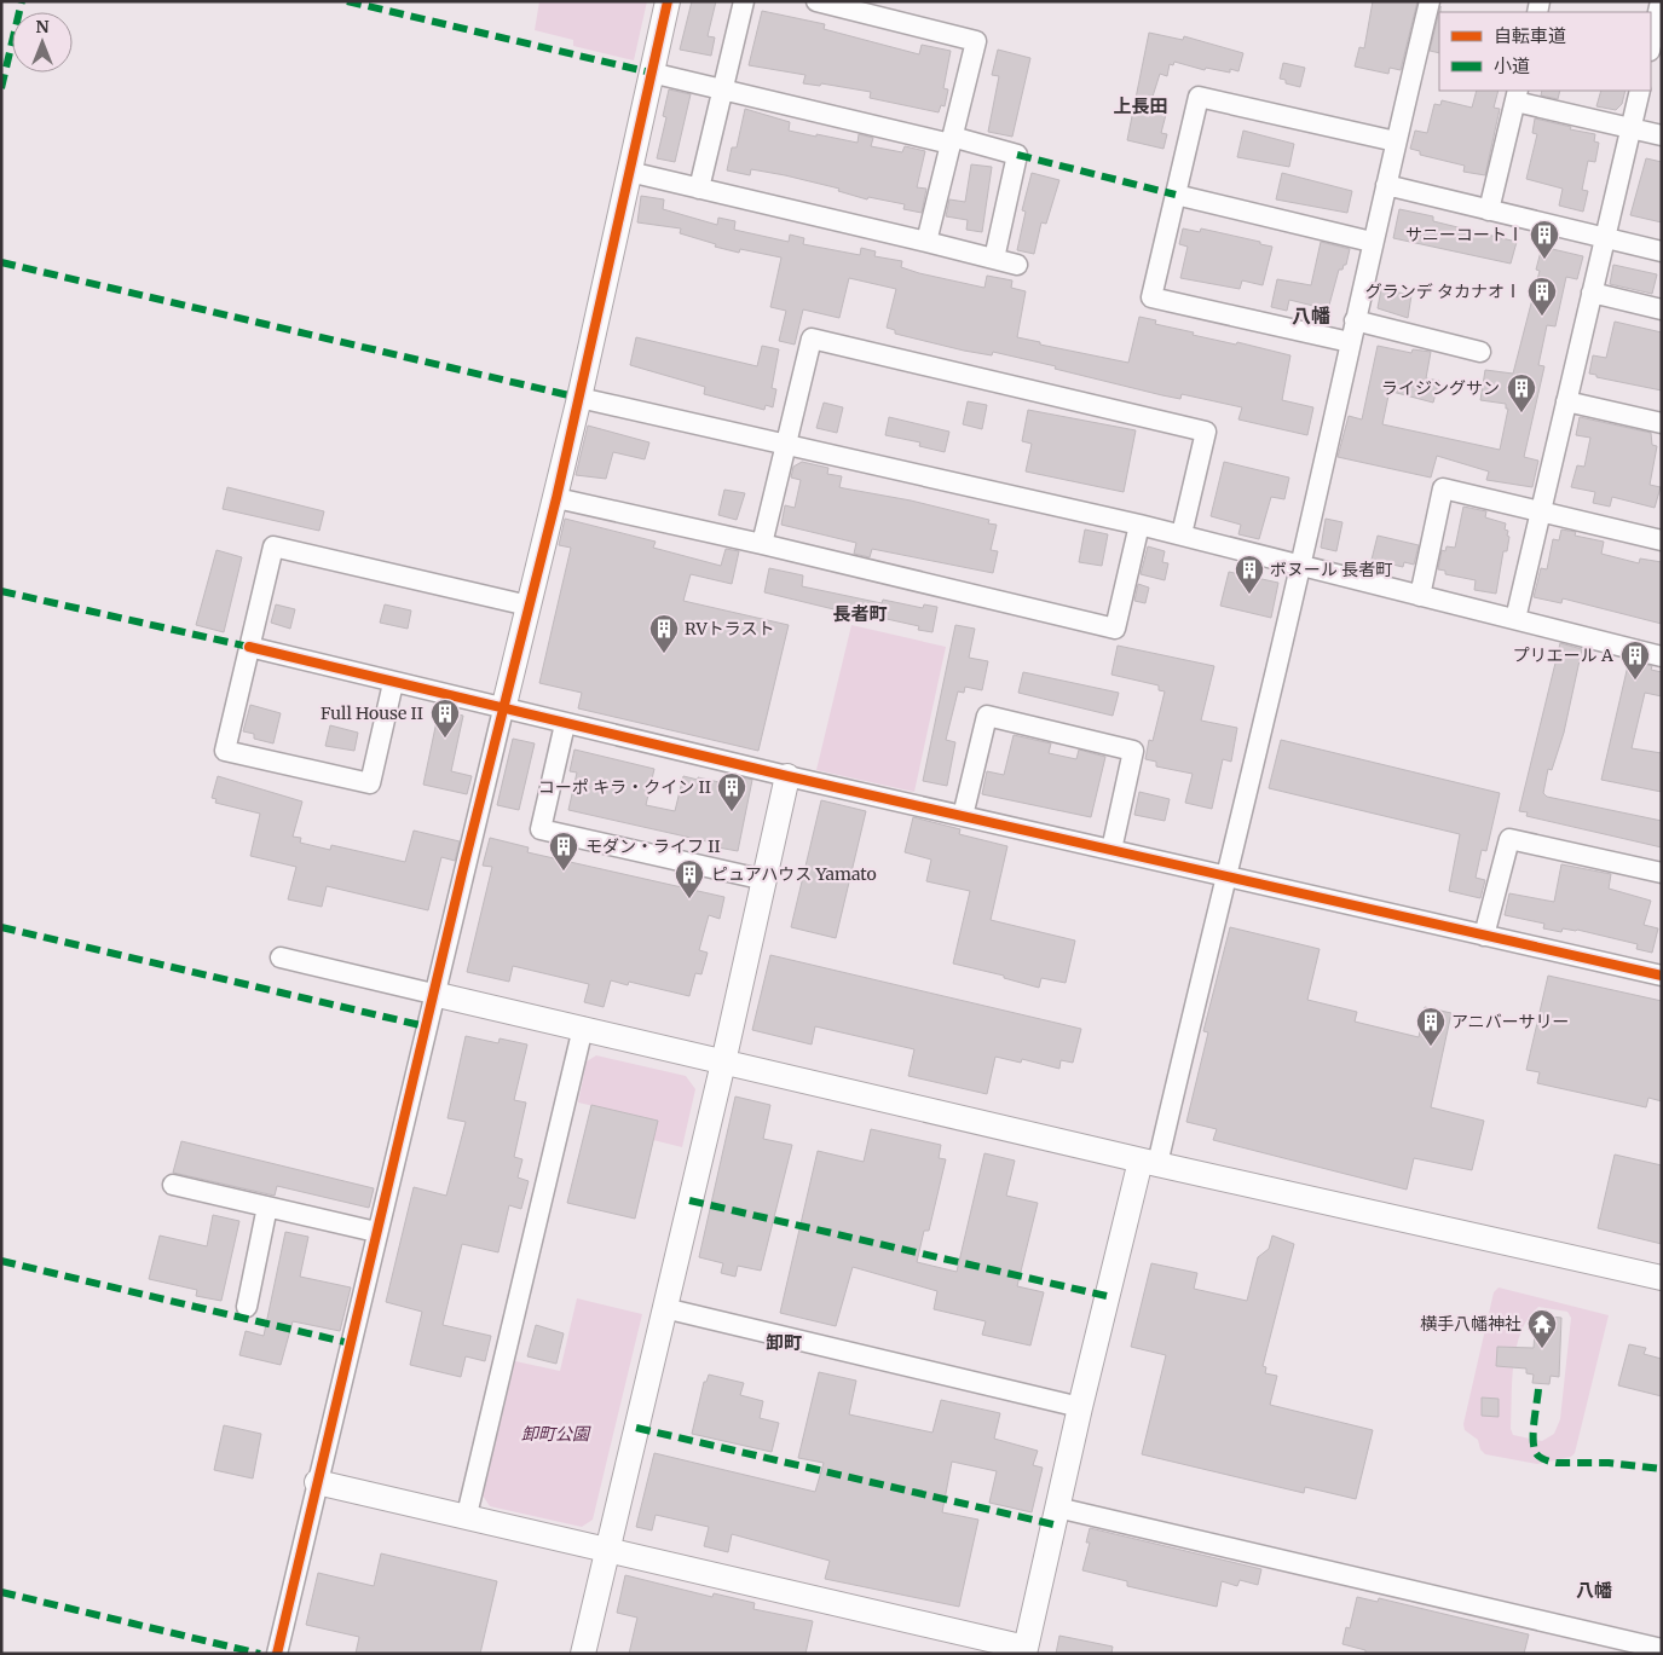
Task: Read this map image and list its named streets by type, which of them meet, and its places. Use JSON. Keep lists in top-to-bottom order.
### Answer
{
  "districts": [
    "上長田",
    "八幡",
    "長者町",
    "卸町",
    "八幡"
  ],
  "parks": ["卸町公園"],
  "places": {
    "building": [
      "サニーコートⅠ",
      "グランデ タカナオⅠ",
      "ライジングサン",
      "ボヌール 長者町",
      "RVトラスト",
      "プリエール A",
      "Full House II",
      "コーポ キラ・クイン II",
      "モダン・ライフ II",
      "ピュアハウス Yamato",
      "アニバーサリー"
    ],
    "temple": ["横手八幡神社"]
  },
  "legend": ["自転車道", "小道"],
  "north": "top"
}
